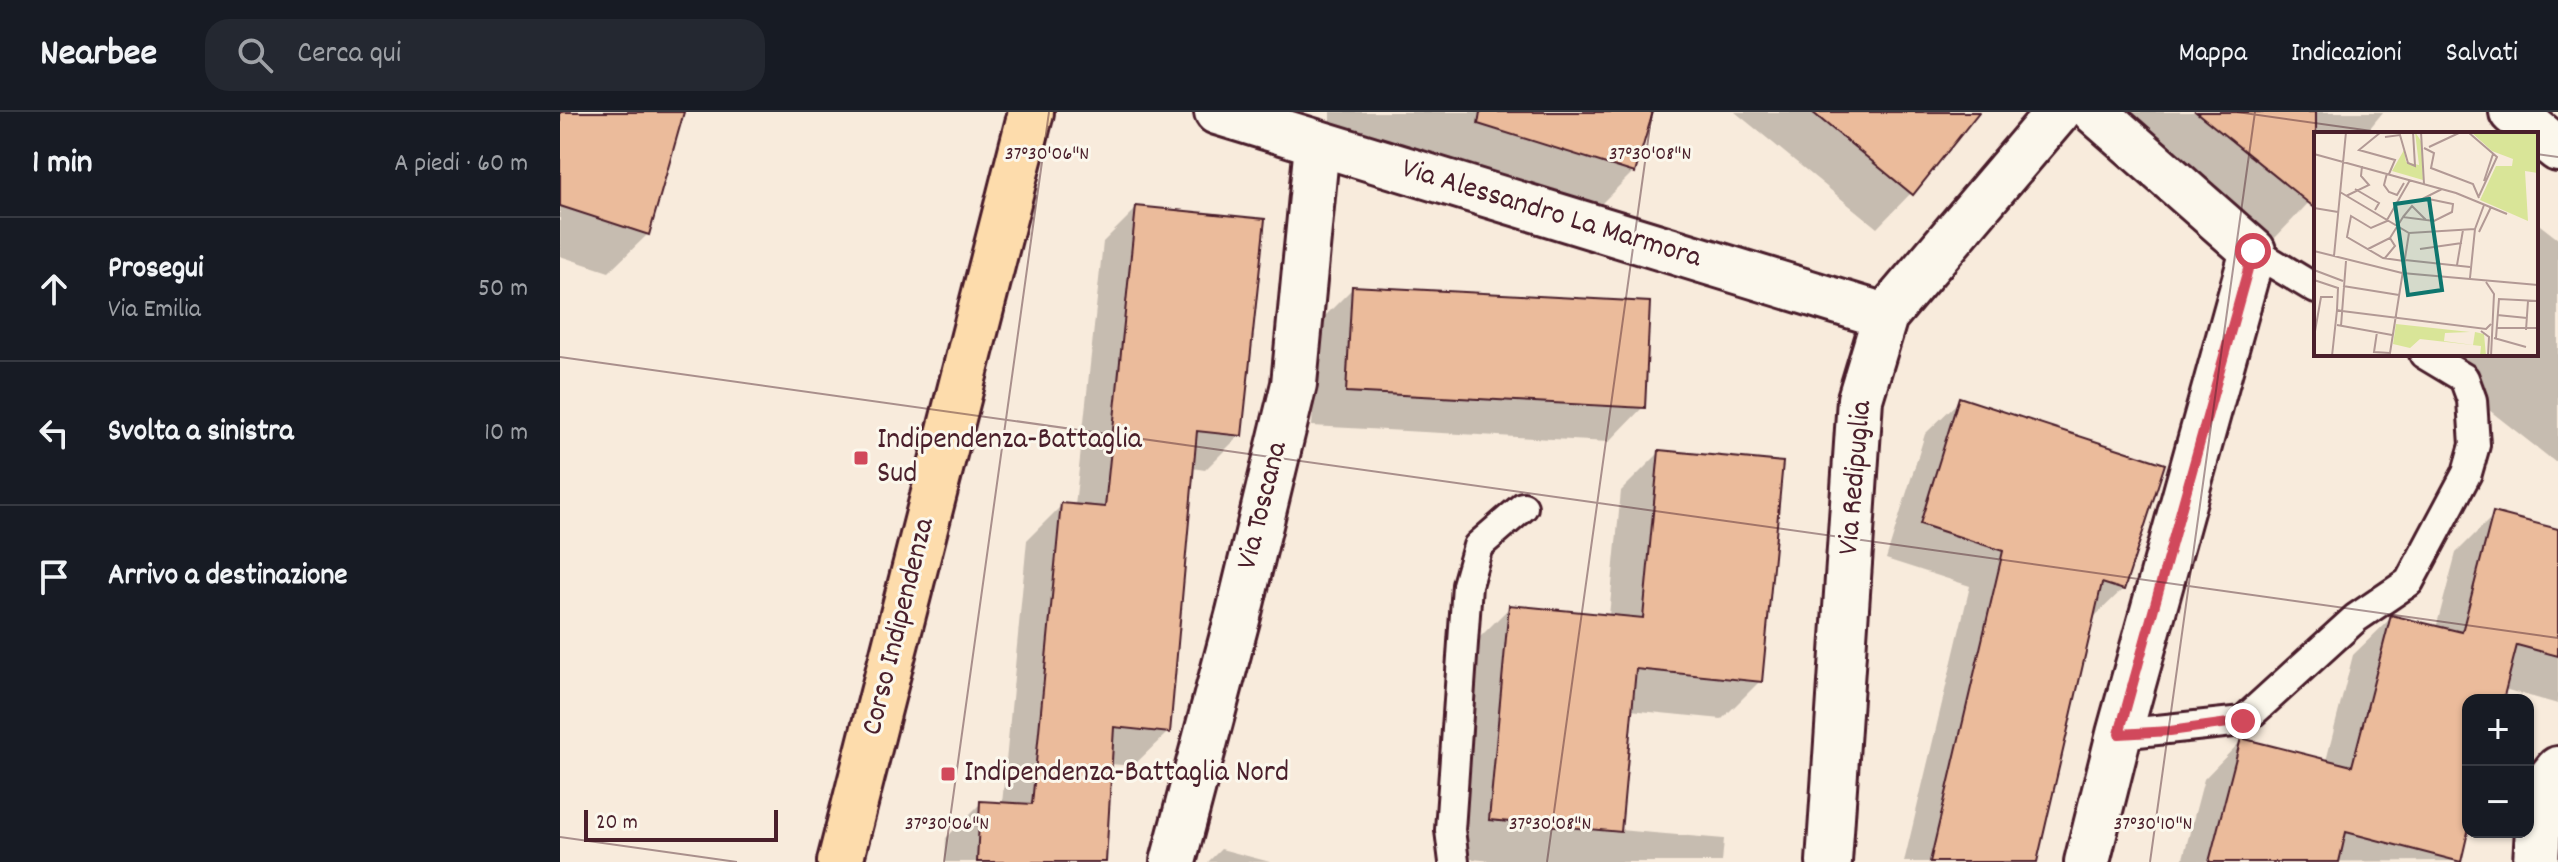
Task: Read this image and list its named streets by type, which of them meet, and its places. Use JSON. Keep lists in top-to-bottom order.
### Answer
{
  "streets": {
    "main road": ["Corso Indipendenza"],
    "street": ["Via Alessandro La Marmora", "Via Redipuglia", "Via Toscana"]
  },
  "crossings": [
    ["Via Alessandro La Marmora", "Via Redipuglia"],
    ["Via Alessandro La Marmora", "Via Toscana"]
  ],
  "places": {
    "transit": ["Indipendenza-Battaglia Sud", "Indipendenza-Battaglia Nord"]
  },
  "scale_bar": "20 m",
  "page": {
    "header": "Nearbee",
    "search": "Cerca qui",
    "nav": ["Mappa", "Indicazioni", "Salvati"],
    "heading": ["1 min", "A piedi · 60 m"],
    "list": [
      ["Prosegui", "Via Emilia", "50 m"],
      ["Svolta a sinistra", "10 m"],
      "Arrivo a destinazione"
    ],
    "map_buttons": ["+", "−"],
    "scale": "20 m"
  },
  "coordinates": ["37°30'06\"N", "37°30'08\"N", "37°30'10\"N"]
}
